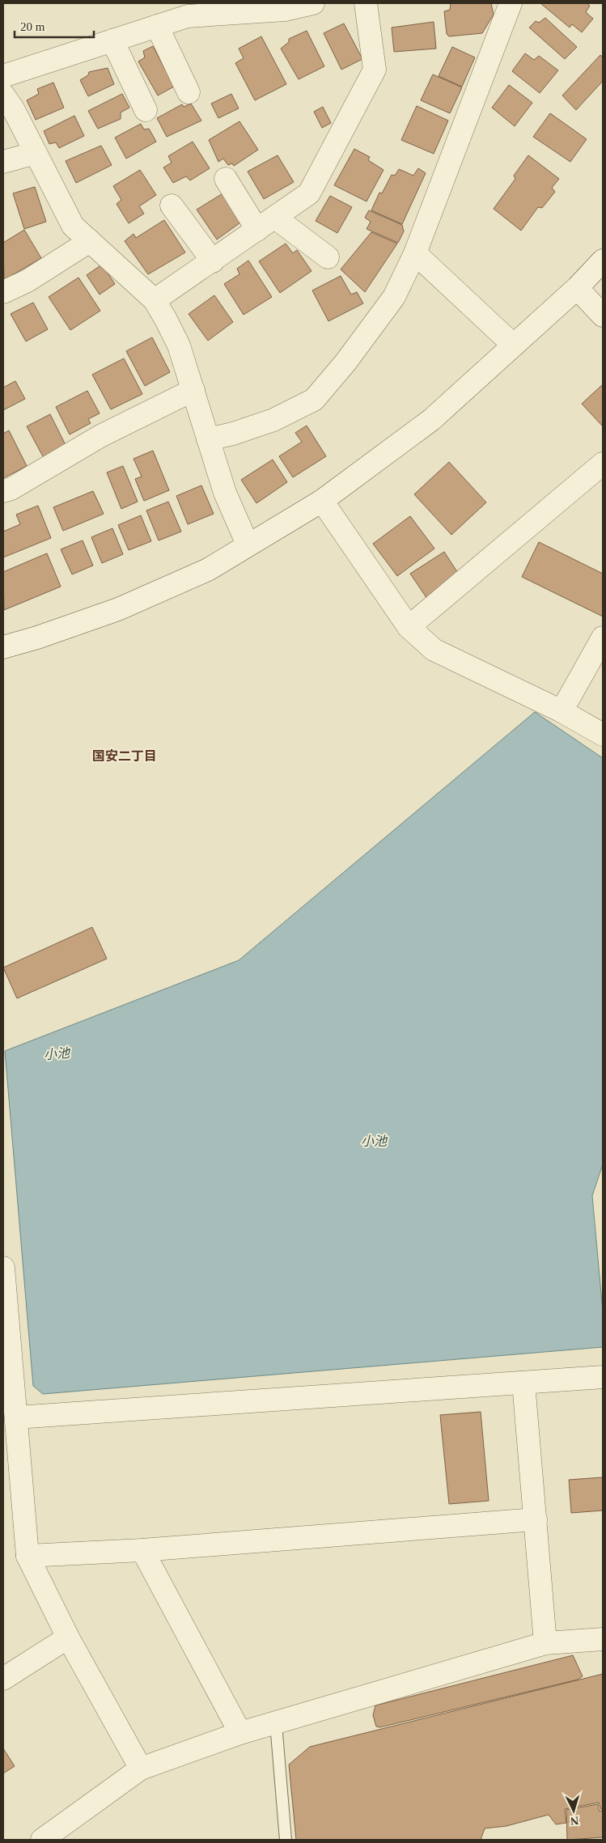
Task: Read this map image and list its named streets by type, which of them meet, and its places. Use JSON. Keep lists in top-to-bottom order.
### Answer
{
  "districts": ["国安二丁目"],
  "water": ["小池"],
  "scale_bar": "20 m",
  "north": "bottom"
}
